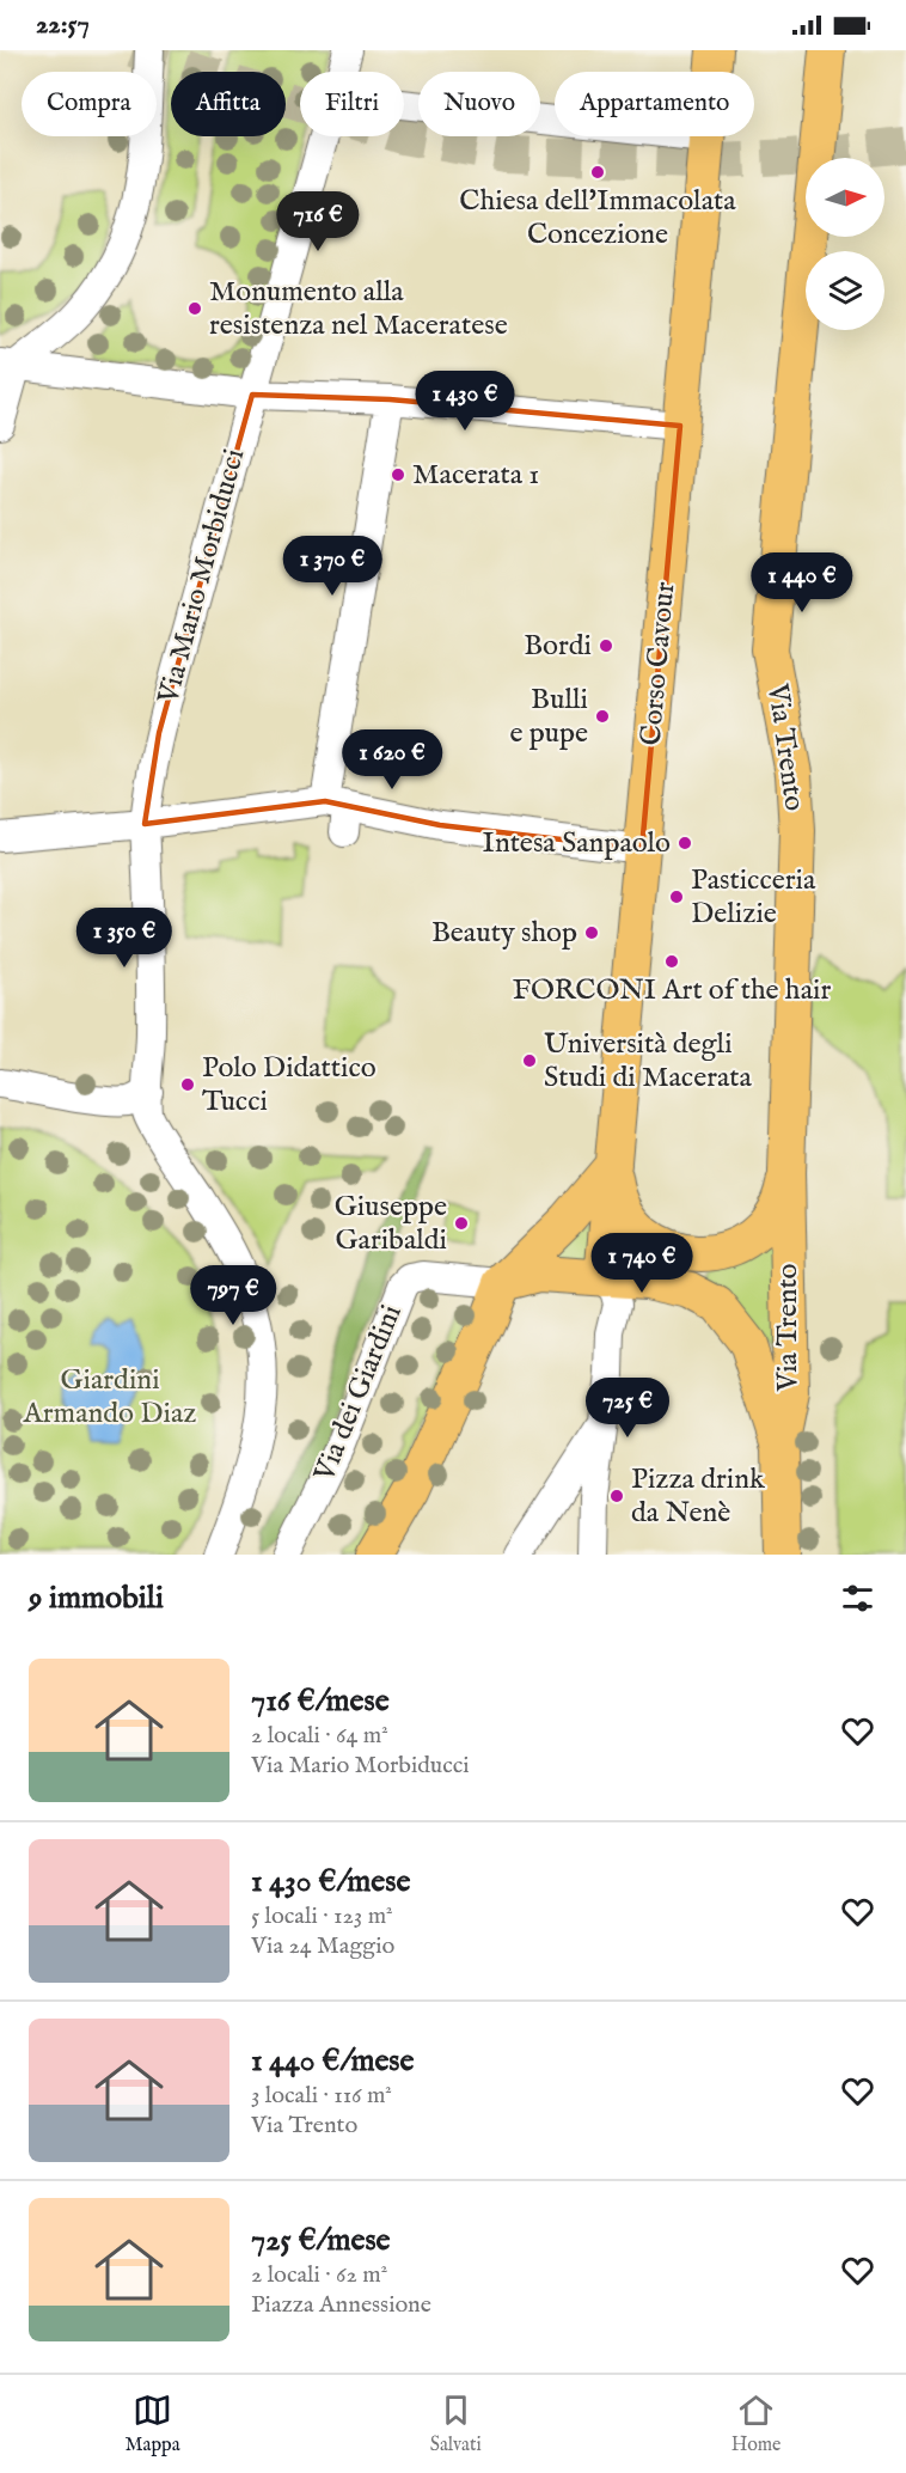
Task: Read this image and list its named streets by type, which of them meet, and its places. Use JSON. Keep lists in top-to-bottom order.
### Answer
{
  "streets": {
    "main road": ["Corso Cavour", "Via Trento"],
    "street": ["Via Mario Morbiducci", "Via dei Giardini"]
  },
  "parks": ["Giardini Armando Diaz"],
  "places": [
    "Chiesa dell'Immacolata Concezione",
    "Monumento alla resistenza nel Maceratese",
    "Macerata 1",
    "Bordi",
    "Bulli e pupe",
    "Intesa Sanpaolo",
    "Pasticceria Delizie",
    "Beauty shop",
    "FORCONI Art of the hair",
    "Università degli Studi di Macerata",
    "Polo Didattico Tucci",
    "Giuseppe Garibaldi",
    "Pizza drink da Nenè"
  ],
  "north": "right",
  "page": {
    "status": "22:57",
    "chip": [
      "Compra",
      "Affitta",
      "Filtri",
      "Nuovo",
      "Appartamento"
    ],
    "price": [
      "716 €",
      "1 430 €",
      "1 370 €",
      "1 440 €",
      "1 620 €",
      "1 350 €",
      "1 740 €",
      "797 €",
      "725 €"
    ],
    "heading": "9 immobili",
    "list": [
      {
        "name": "716 €/mese",
        "note": "2 locali · 64 m² · Via Mario Morbiducci"
      },
      {
        "name": "1 430 €/mese",
        "note": "5 locali · 123 m² · Via 24 Maggio"
      },
      {
        "name": "1 440 €/mese",
        "note": "3 locali · 116 m² · Via Trento"
      },
      {
        "name": "725 €/mese",
        "note": "2 locali · 62 m² · Piazza Annessione"
      }
    ],
    "tabs": ["Mappa", "Salvati", "Home"]
  }
}
